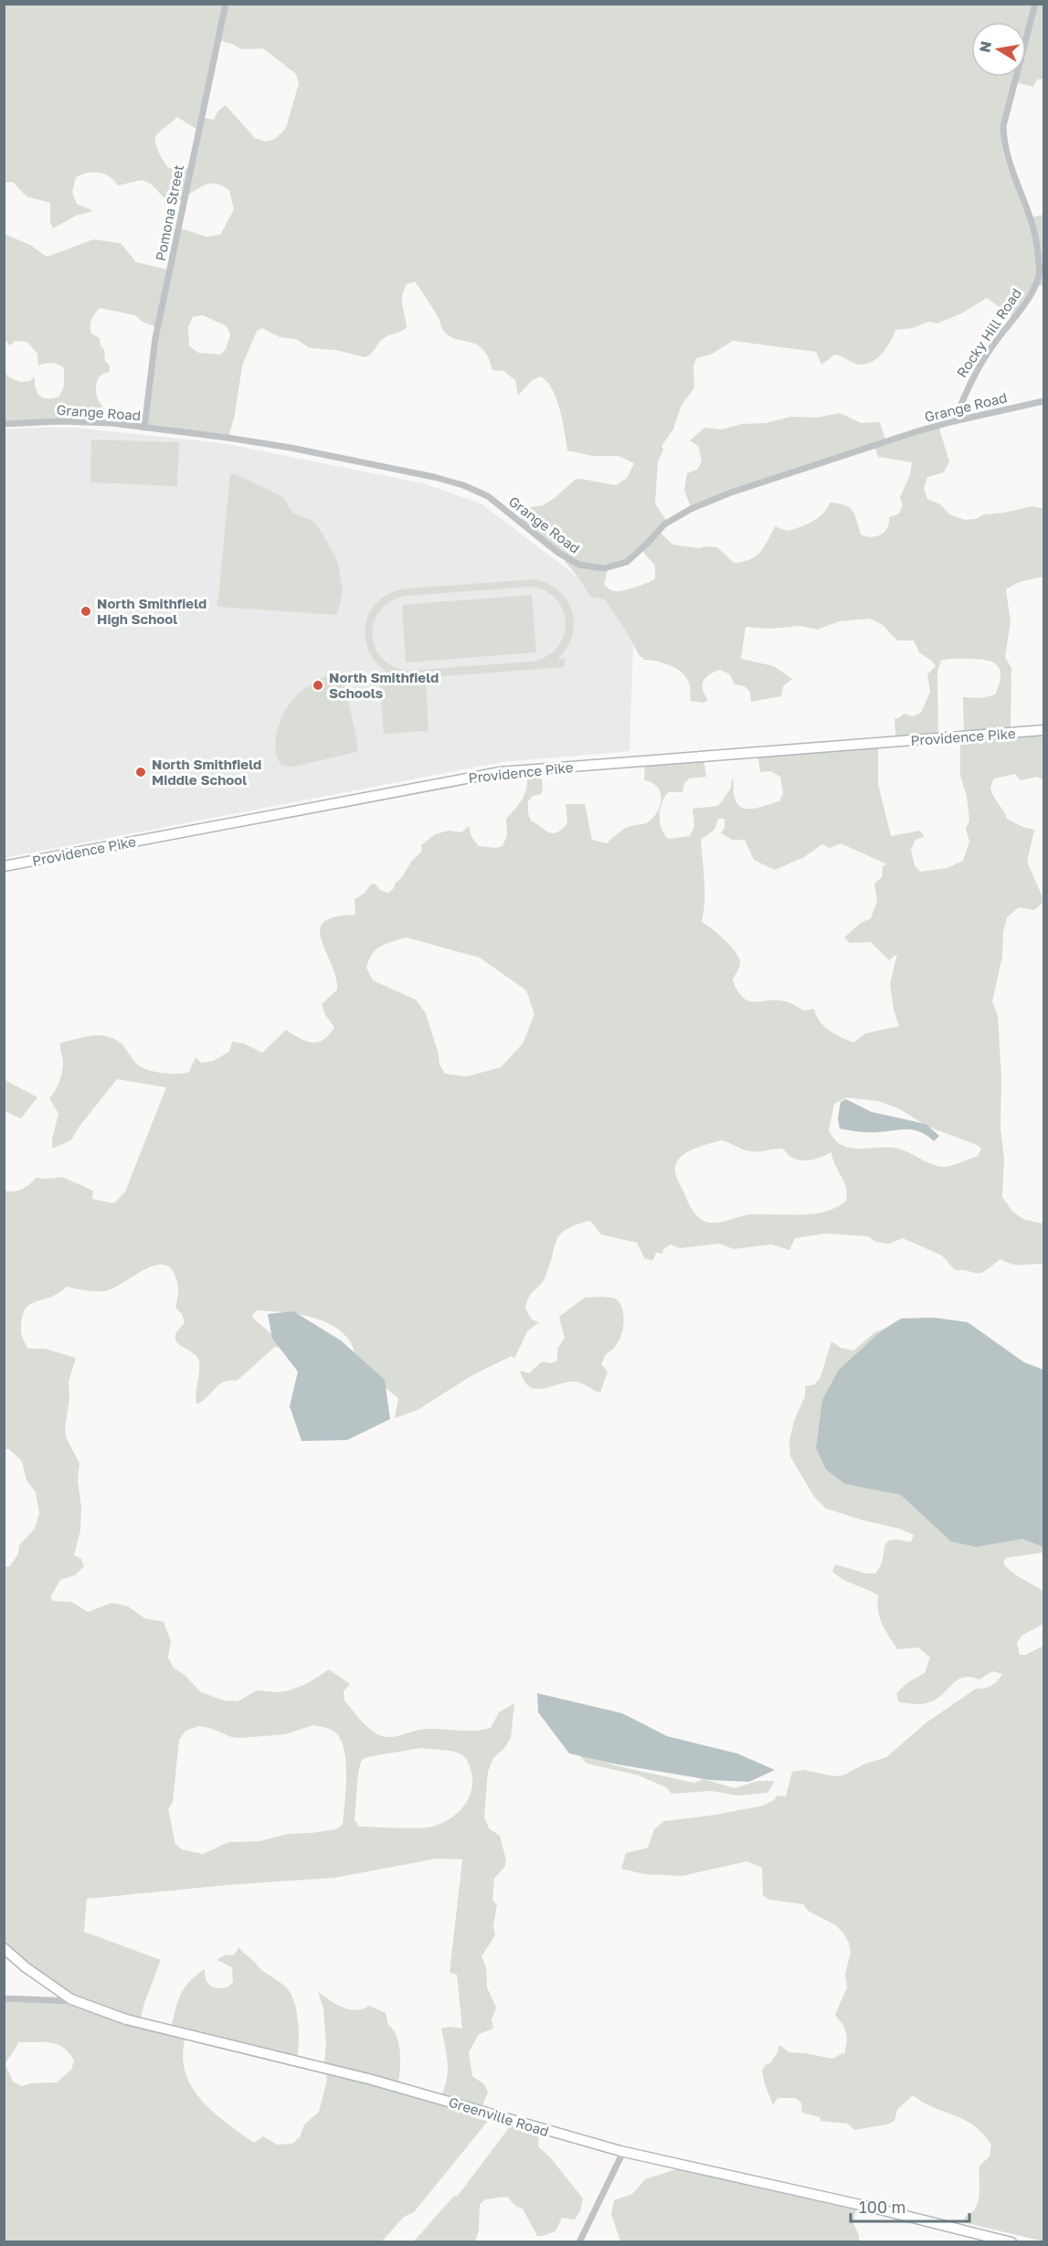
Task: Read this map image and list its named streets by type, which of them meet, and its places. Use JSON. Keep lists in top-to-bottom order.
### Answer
{
  "streets": {
    "main road": ["Providence Pike", "Greenville Road"],
    "street": ["Pomona Street", "Rocky Hill Road", "Grange Road"]
  },
  "crossings": [
    ["Pomona Street", "Grange Road"],
    ["Rocky Hill Road", "Grange Road"]
  ],
  "places": ["North Smithfield High School", "North Smithfield Schools", "North Smithfield Middle School"],
  "scale_bar": "100 m",
  "north": "left"
}
